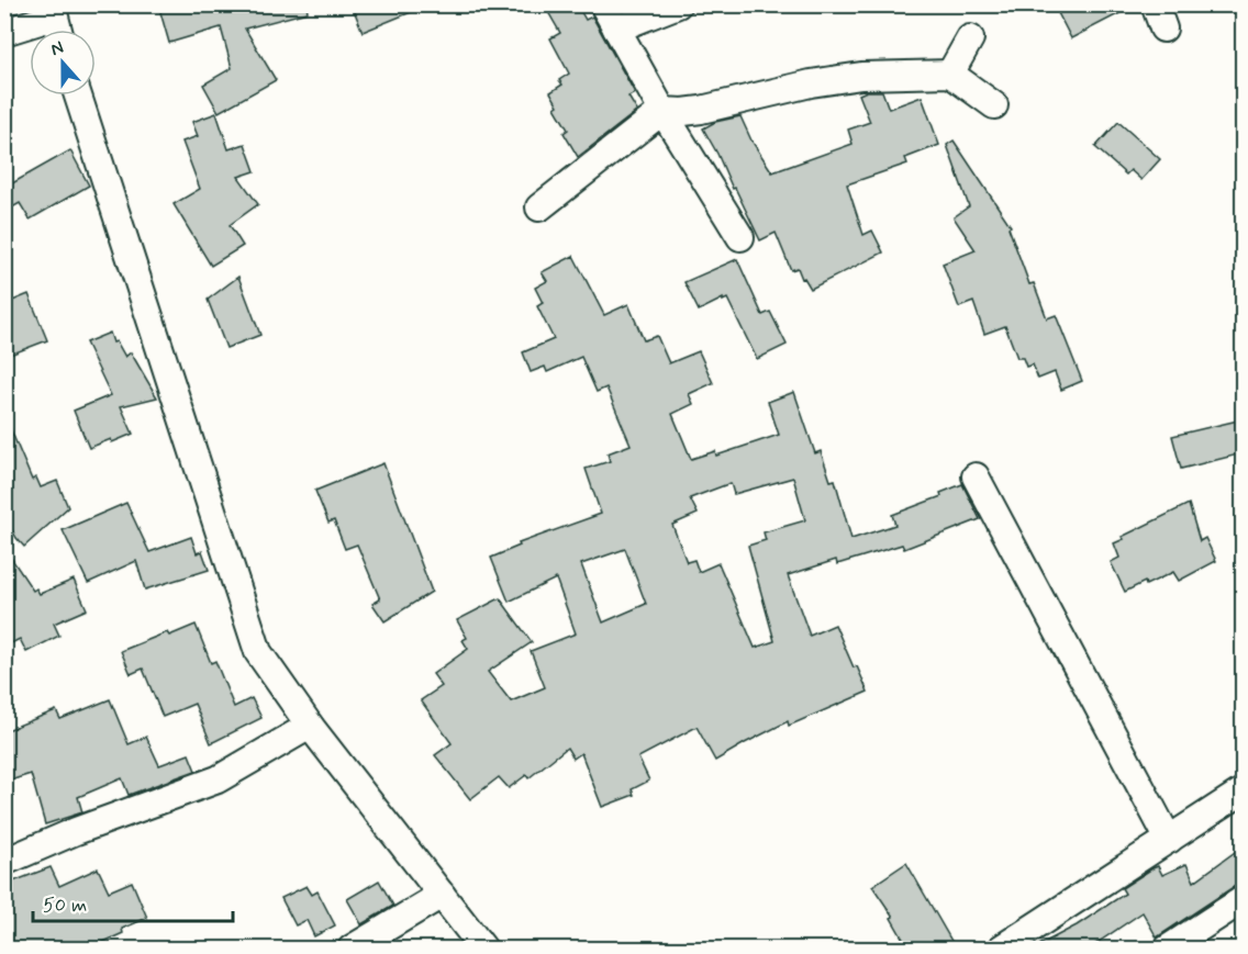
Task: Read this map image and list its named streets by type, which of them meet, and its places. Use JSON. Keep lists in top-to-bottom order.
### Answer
{
  "scale_bar": "50 m",
  "north": "top"
}
